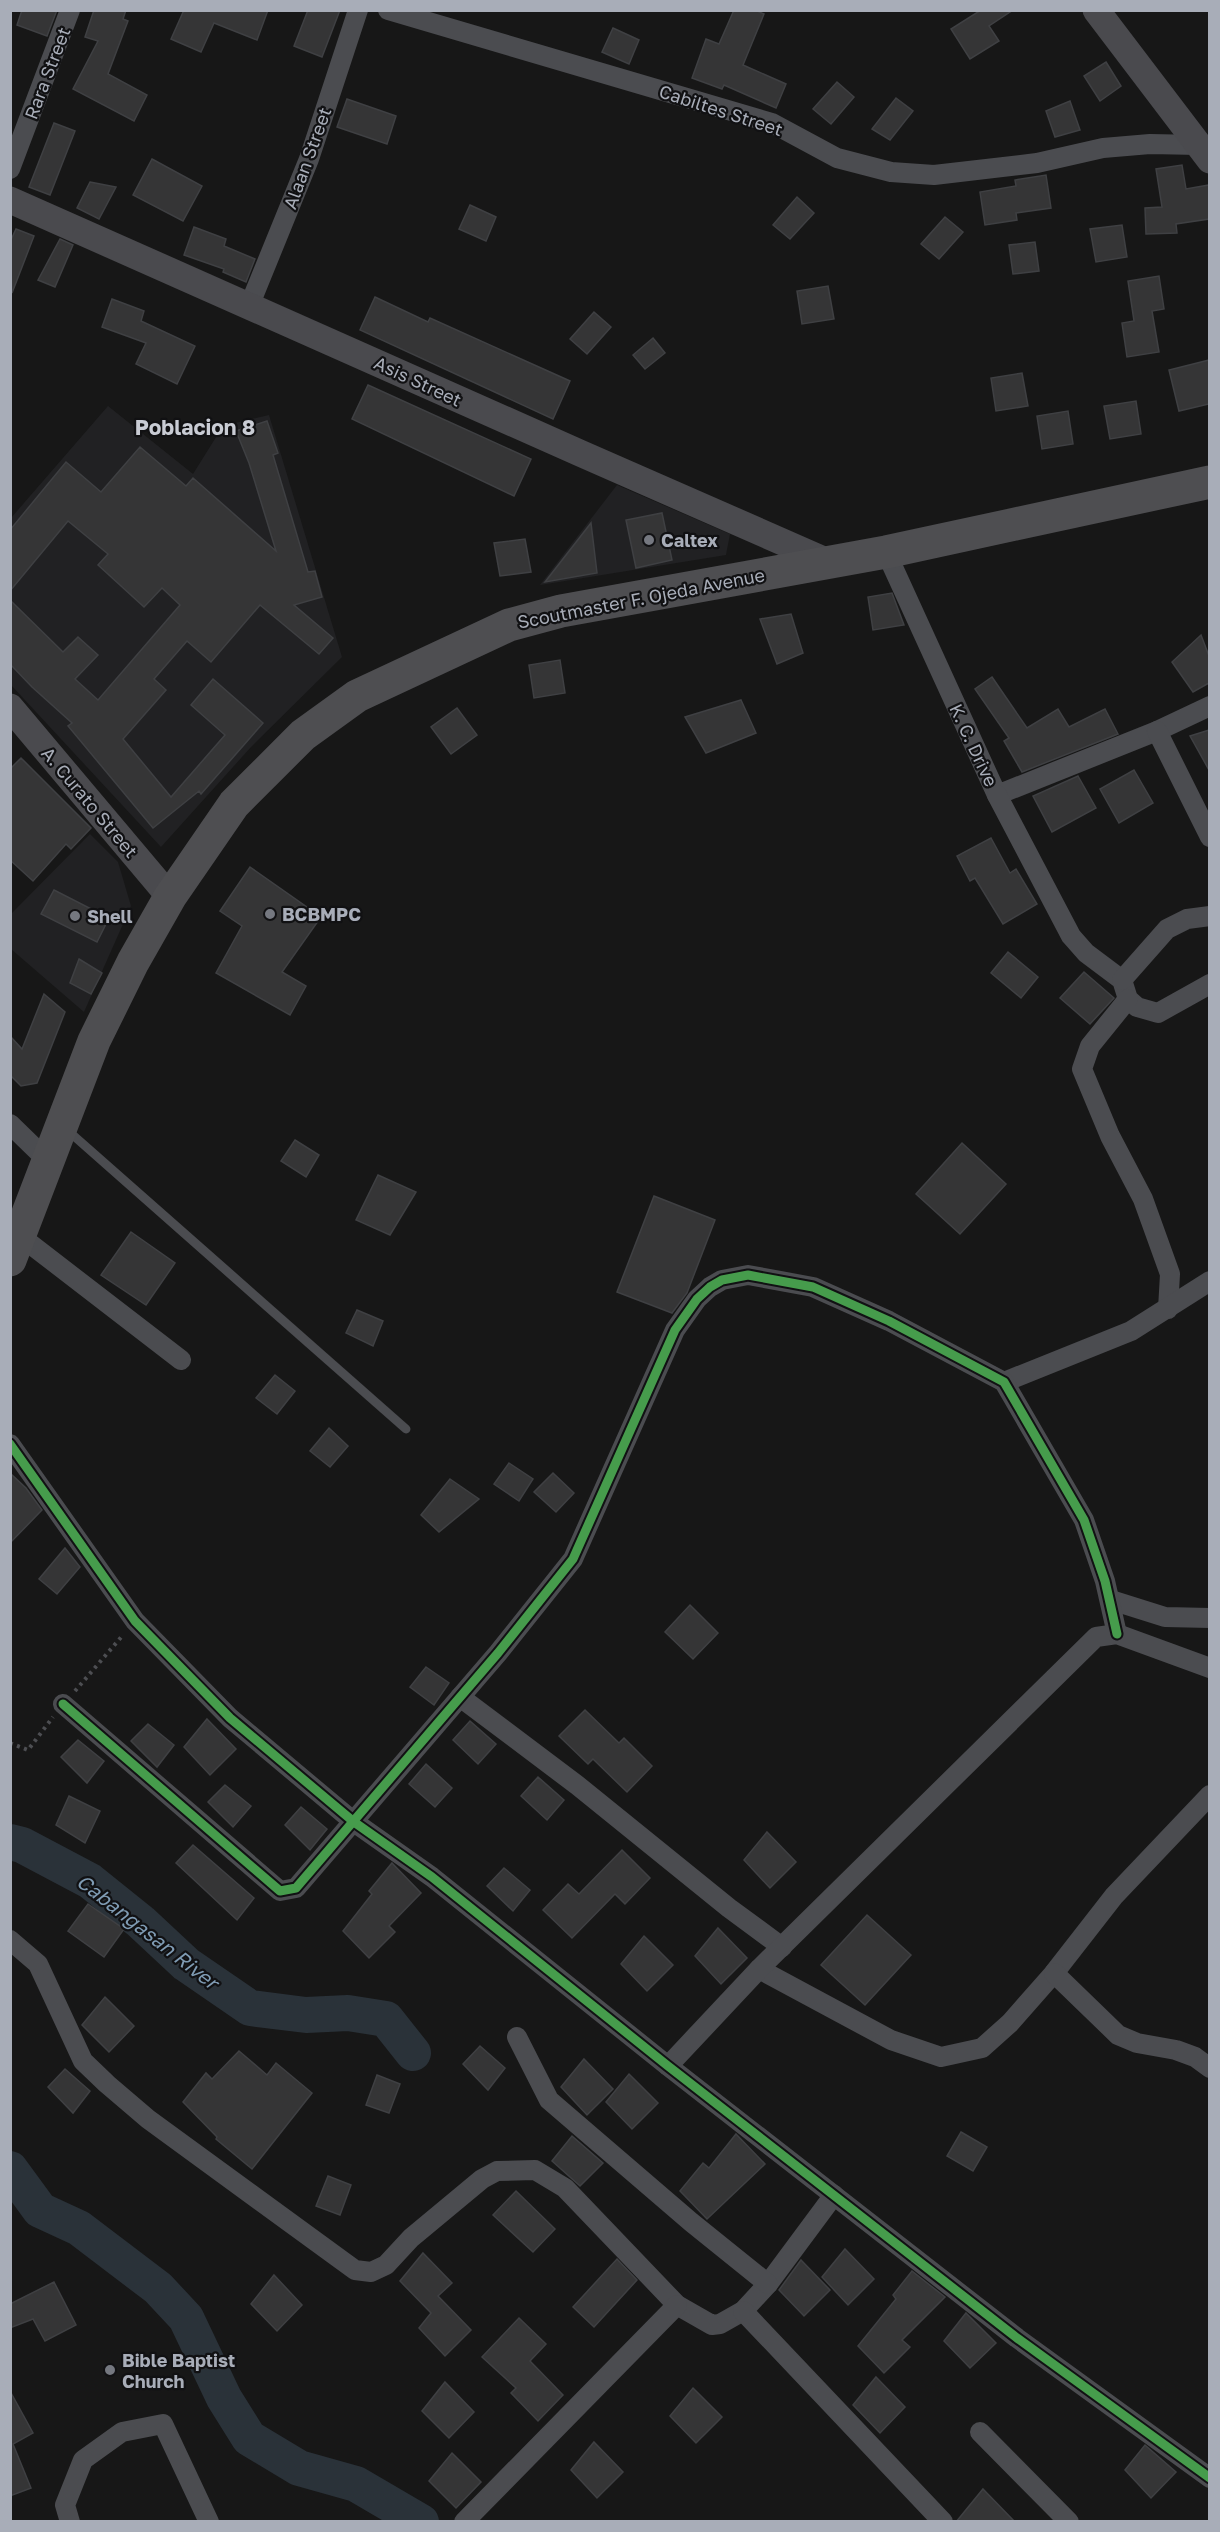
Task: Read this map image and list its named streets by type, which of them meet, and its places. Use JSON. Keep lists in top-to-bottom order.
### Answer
{
  "streets": {
    "highway": ["Scoutmaster F. Ojeda Avenue"],
    "main road": ["Asis Street", "A. Curato Street"],
    "street": [
      "Rara Street",
      "Cabiltes Street",
      "Alaan Street",
      "K. C. Drive"
    ]
  },
  "crossings": [
    ["Alaan Street", "Asis Street"],
    ["Asis Street", "Scoutmaster F. Ojeda Avenue"],
    ["Scoutmaster F. Ojeda Avenue", "K. C. Drive"],
    ["Scoutmaster F. Ojeda Avenue", "A. Curato Street"]
  ],
  "districts": ["Poblacion 8"],
  "water": ["Cabangasan River"],
  "places": [
    "Caltex",
    "BCBMPC",
    "Shell",
    "Bible Baptist Church"
  ]
}
